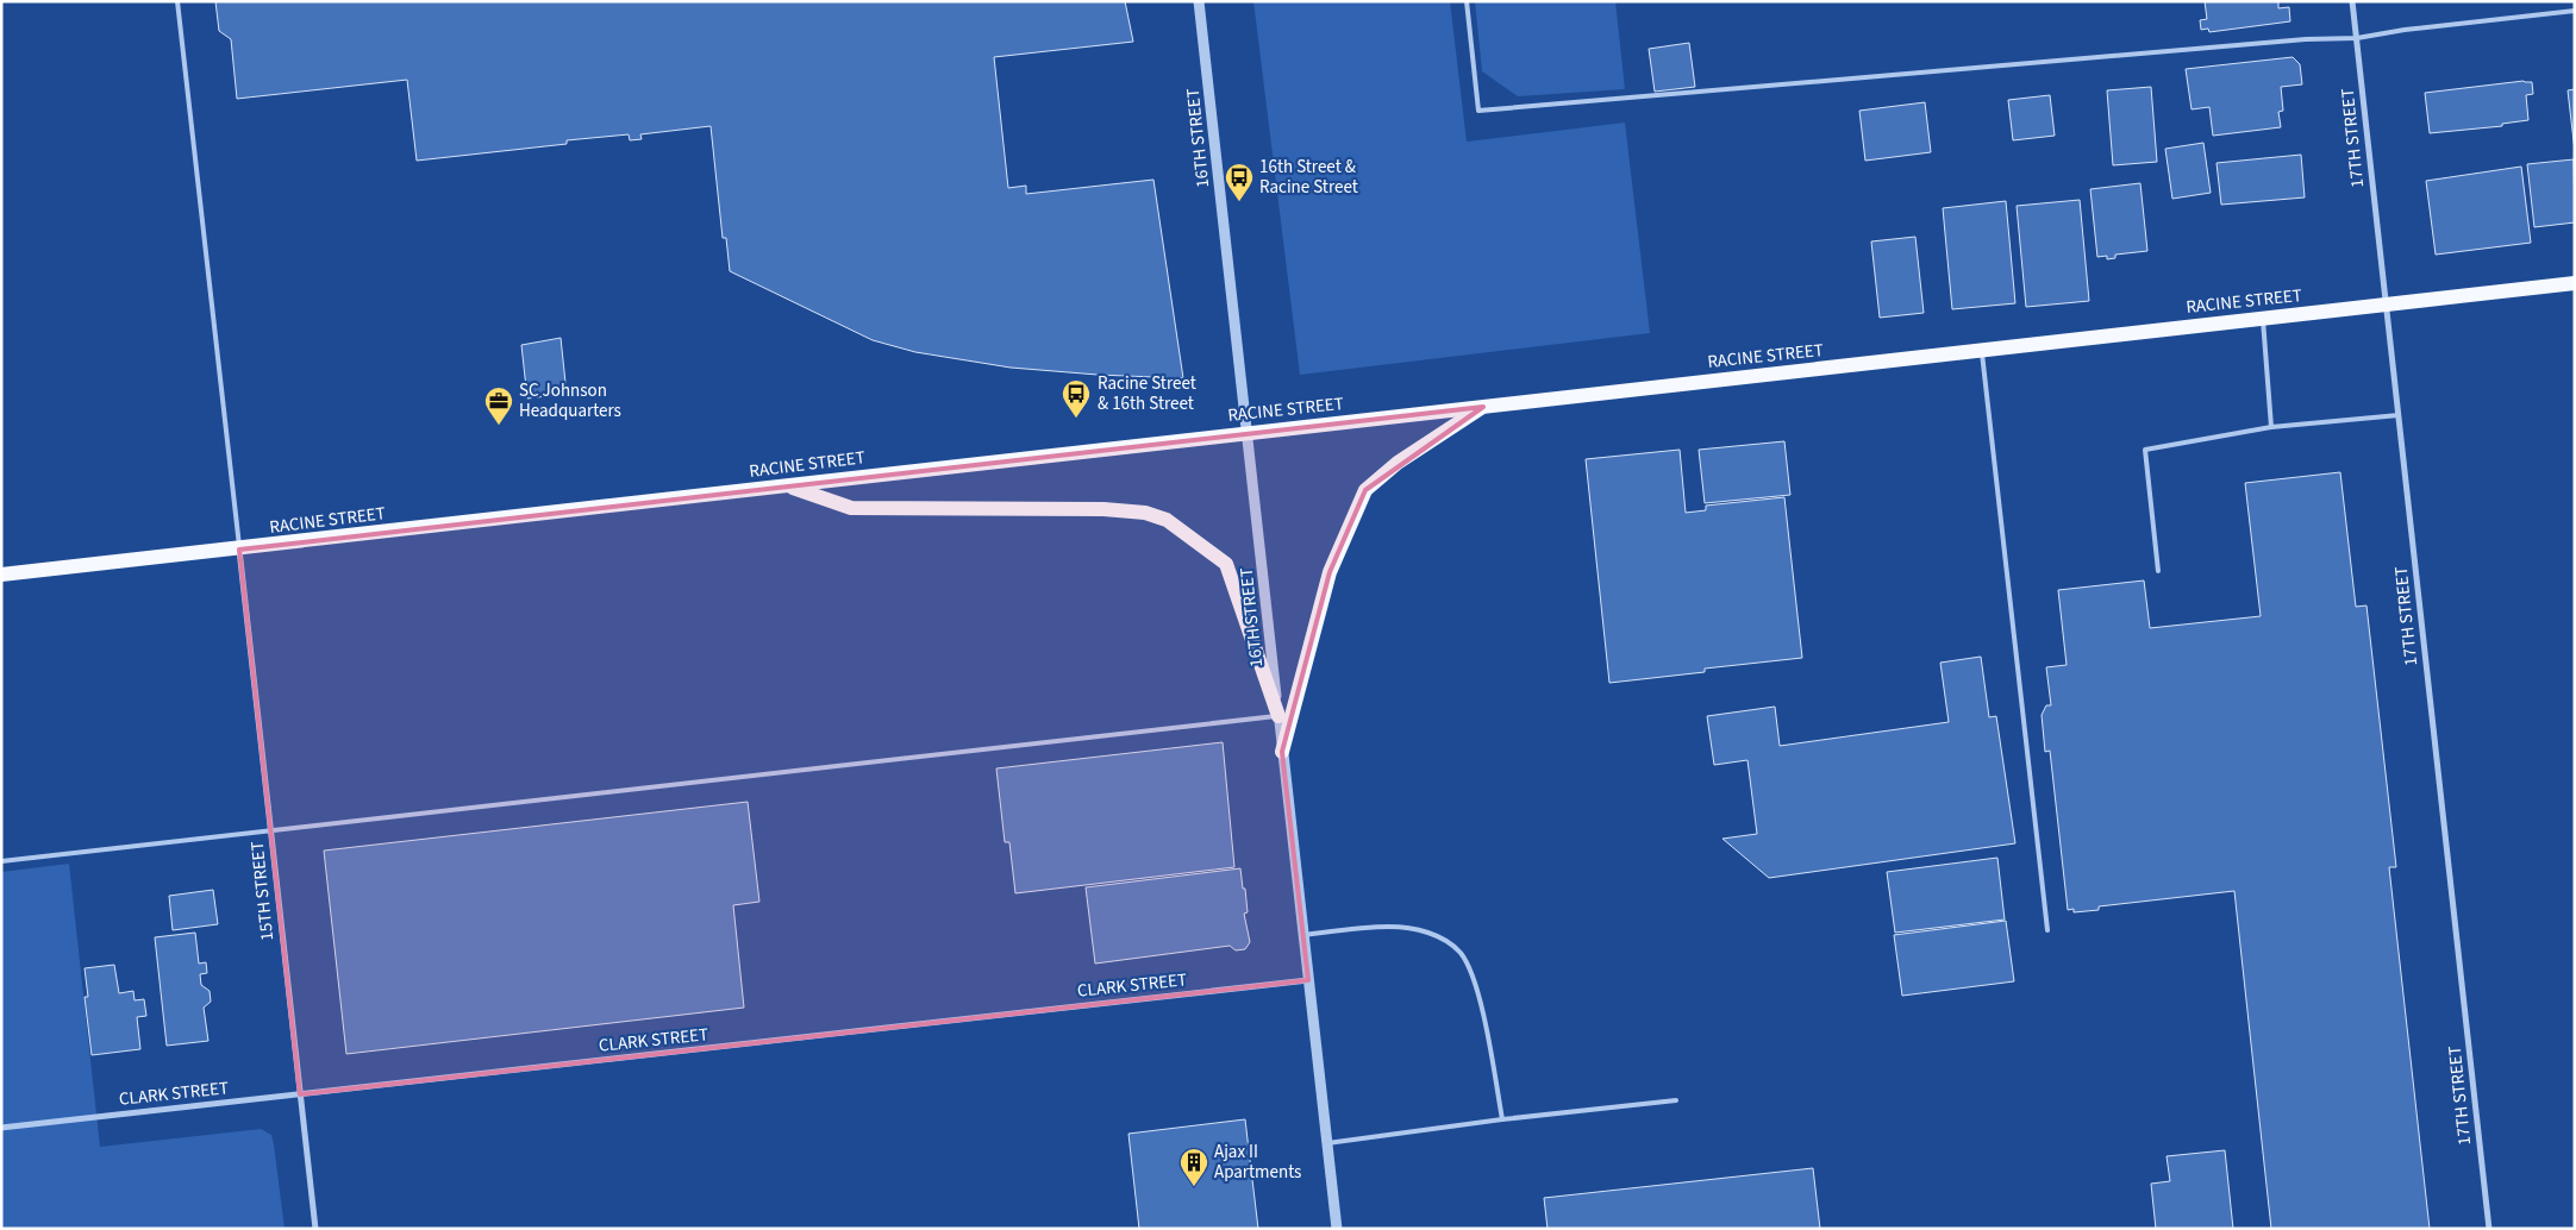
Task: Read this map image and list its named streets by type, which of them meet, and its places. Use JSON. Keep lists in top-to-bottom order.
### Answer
{
  "streets": {
    "main road": ["RACINE STREET"],
    "street": [
      "16TH STREET",
      "17TH STREET",
      "15TH STREET",
      "CLARK STREET"
    ]
  },
  "crossings": [
    ["16TH STREET", "RACINE STREET"],
    ["16TH STREET", "CLARK STREET"],
    ["17TH STREET", "RACINE STREET"],
    ["RACINE STREET", "15TH STREET"],
    ["15TH STREET", "CLARK STREET"]
  ],
  "places": {
    "bus stop": ["16th Street & Racine Street", "Racine Street & 16th Street"],
    "office": ["SC Johnson Headquarters"],
    "building": ["Ajax II Apartments"]
  }
}
